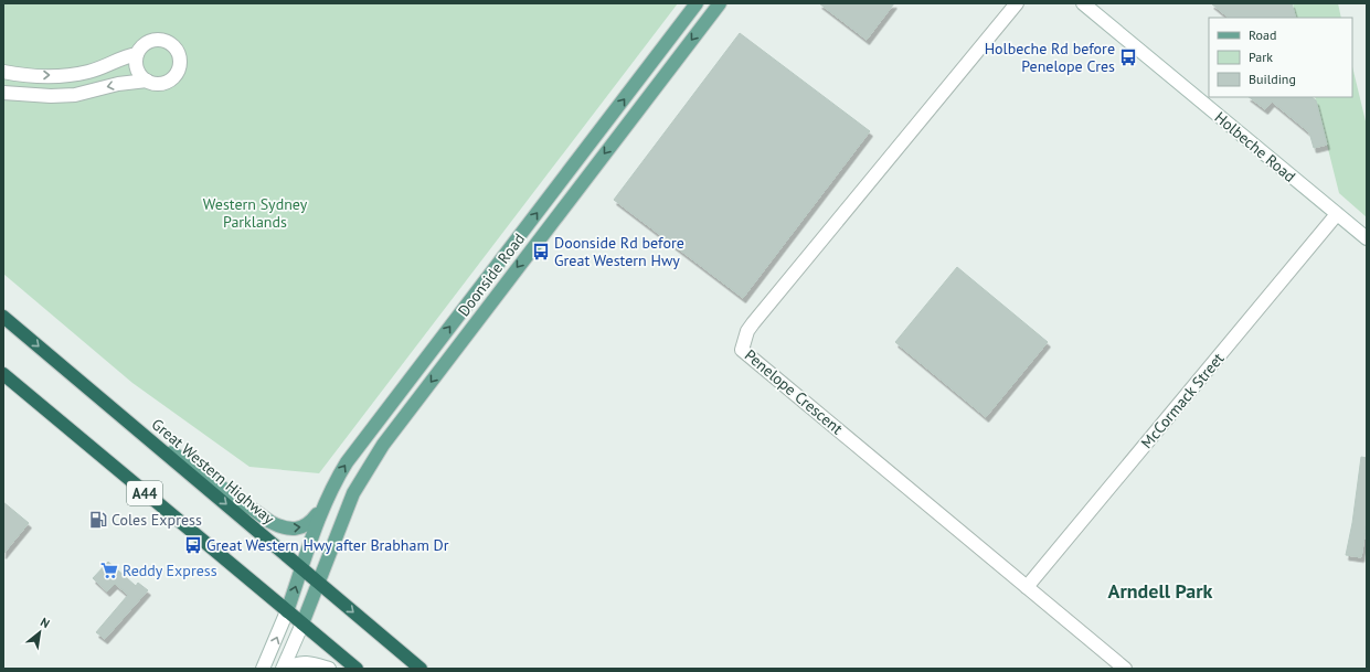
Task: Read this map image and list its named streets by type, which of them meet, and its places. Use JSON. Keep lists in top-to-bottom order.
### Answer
{
  "streets": {
    "highway": ["Great Western Highway", "A44"],
    "main road": ["Doonside Road"],
    "street": ["Holbeche Road", "Penelope Crescent", "McCormack Street"]
  },
  "crossings": [
    ["Holbeche Road", "McCormack Street"],
    ["Doonside Road", "Great Western Highway"],
    ["Doonside Road", "A44"],
    ["Penelope Crescent", "McCormack Street"]
  ],
  "districts": ["Arndell Park"],
  "parks": ["Western Sydney Parklands"],
  "places": {
    "bus stop": ["Holbeche Rd before Penelope Cres", "Doonside Rd before Great Western Hwy", "Great Western Hwy after Brabham Dr"],
    "fuel station": ["Coles Express"],
    "supermarket": ["Reddy Express"]
  },
  "legend": ["Road", "Park", "Building"],
  "north": "top right"
}
